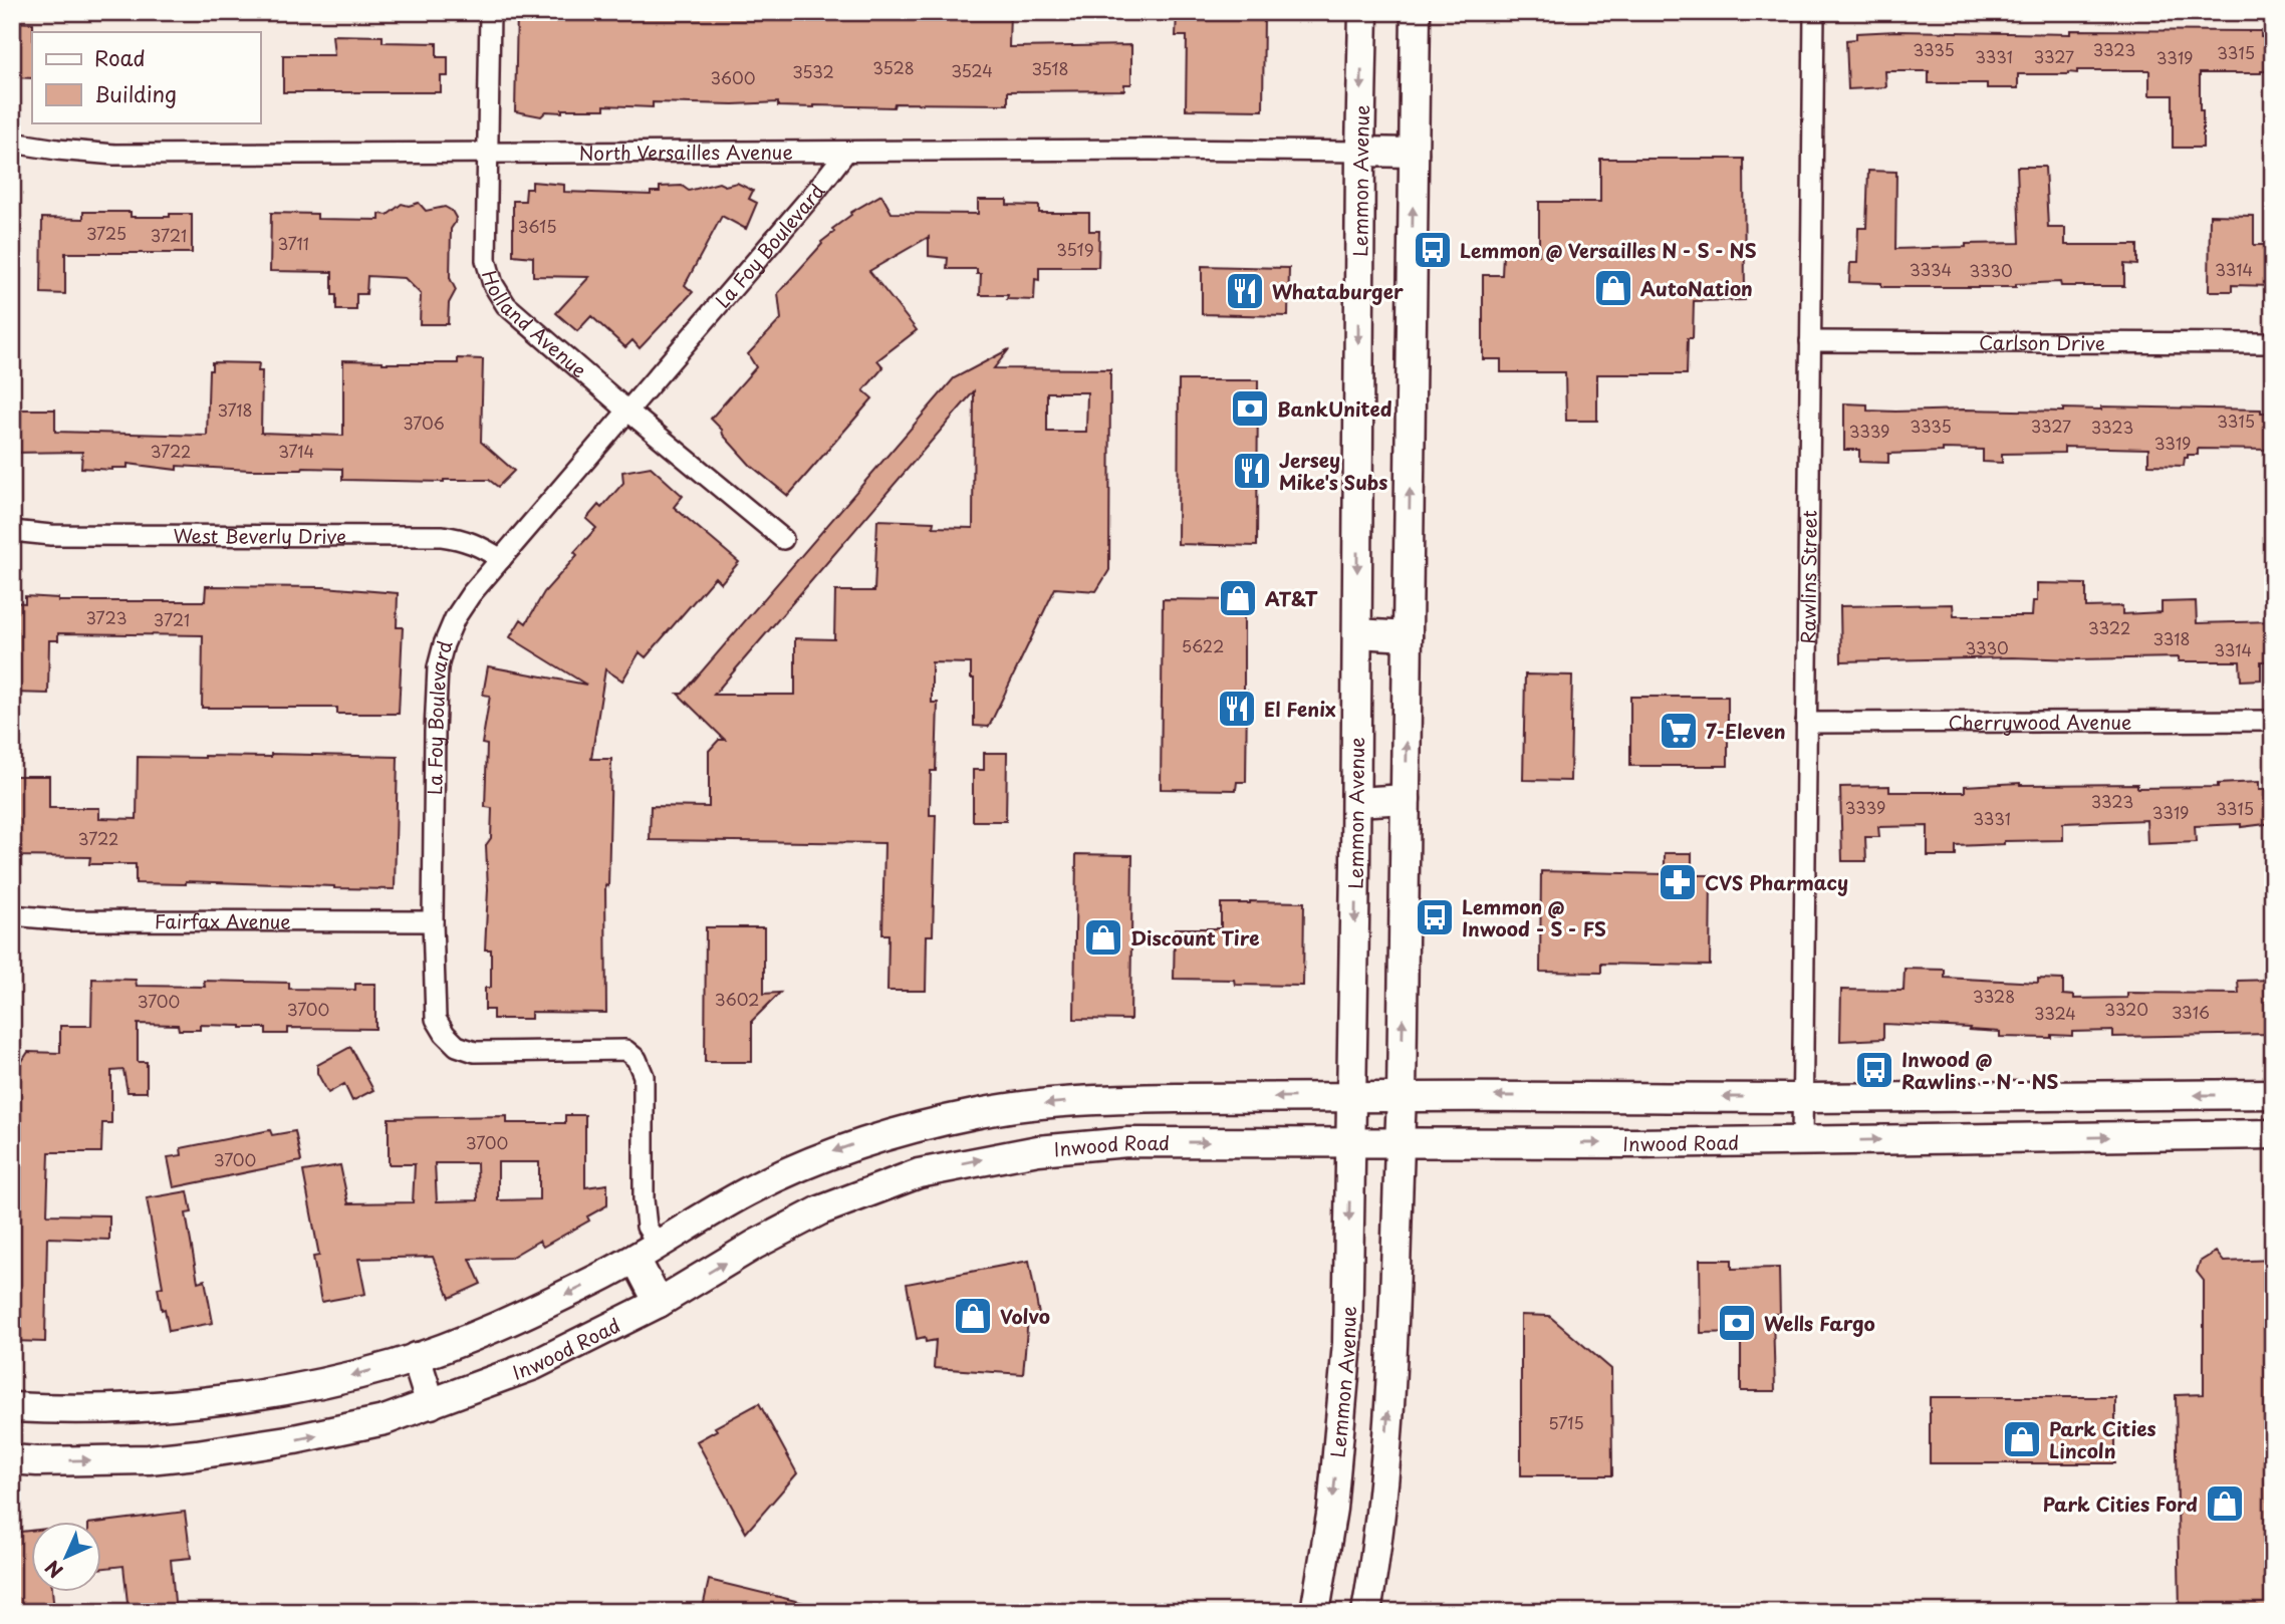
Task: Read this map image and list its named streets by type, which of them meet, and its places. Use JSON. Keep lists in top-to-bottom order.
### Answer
{
  "streets": {
    "main road": ["Lemmon Avenue", "Inwood Road"],
    "street": [
      "North Versailles Avenue",
      "La Foy Boulevard",
      "Holland Avenue",
      "Carlson Drive",
      "West Beverly Drive",
      "Rawlins Street",
      "Cherrywood Avenue",
      "Fairfax Avenue"
    ]
  },
  "crossings": [
    ["North Versailles Avenue", "Lemmon Avenue"],
    ["North Versailles Avenue", "La Foy Boulevard"],
    ["North Versailles Avenue", "Holland Avenue"],
    ["Lemmon Avenue", "Inwood Road"],
    ["La Foy Boulevard", "Holland Avenue"],
    ["La Foy Boulevard", "West Beverly Drive"],
    ["La Foy Boulevard", "Fairfax Avenue"],
    ["Carlson Drive", "Rawlins Street"],
    ["Rawlins Street", "Cherrywood Avenue"],
    ["Rawlins Street", "Inwood Road"]
  ],
  "places": {
    "bus stop": ["Lemmon @ Versailles N - S - NS", "Lemmon @ Inwood - S - FS", "Inwood @ Rawlins - N - NS"],
    "shop": [
      "AutoNation",
      "AT&T",
      "Discount Tire",
      "Volvo",
      "Park Cities Lincoln",
      "Park Cities Ford"
    ],
    "restaurant": ["Whataburger", "Jersey Mike's Subs", "El Fenix"],
    "bank": ["BankUnited", "Wells Fargo"],
    "supermarket": ["7-Eleven"],
    "pharmacy": ["CVS Pharmacy"]
  },
  "house_numbers": [
    "3335",
    "3323",
    "3315",
    "3331",
    "3327",
    "3319",
    "3528",
    "3518",
    "3524",
    "3532",
    "3600",
    "3615",
    "3725",
    "3721",
    "3711",
    "3519",
    "3334",
    "3314",
    "3330",
    "3718",
    "3315",
    "3706",
    "3335",
    "3327",
    "3323",
    "3339",
    "3319",
    "3722",
    "3714",
    "3723",
    "3721",
    "3322",
    "3318",
    "5622",
    "3330",
    "3314",
    "3323",
    "3339",
    "3315",
    "3319",
    "3331",
    "3722",
    "3328",
    "3602",
    "3700",
    "3700",
    "3320",
    "3316",
    "3324",
    "3700",
    "3700",
    "5715"
  ],
  "legend": ["Road", "Building"],
  "north": "bottom left"
}
